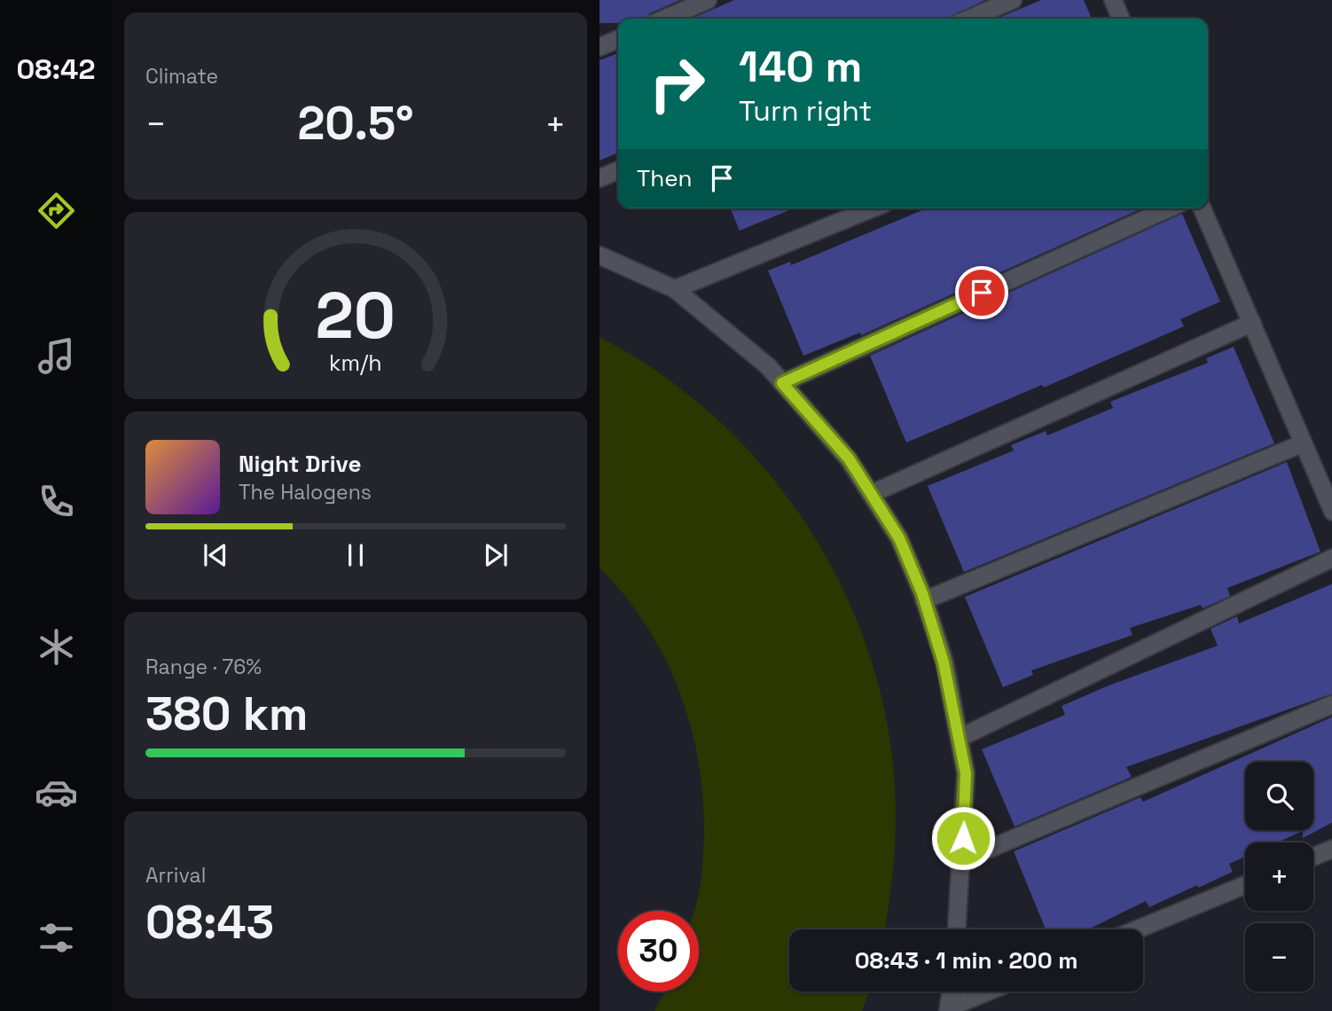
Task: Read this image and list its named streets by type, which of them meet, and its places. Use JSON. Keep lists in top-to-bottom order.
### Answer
{
  "page": {
    "tabs": "08:42",
    "tile": [
      "Climate",
      ["Range · 76%", "380 km"],
      ["Arrival", "08:43"]
    ],
    "turn": ["140 m", "Turn right"],
    "heat": ["−", "20.5°", "+"],
    "then": "Then",
    "song": ["Night Drive", "The Halogens"],
    "map_buttons": ["+", "−"],
    "limit": "30",
    "trip": "08:43 · 1 min · 200 m",
    "gauge": ["20", "km/h"]
  }
}
